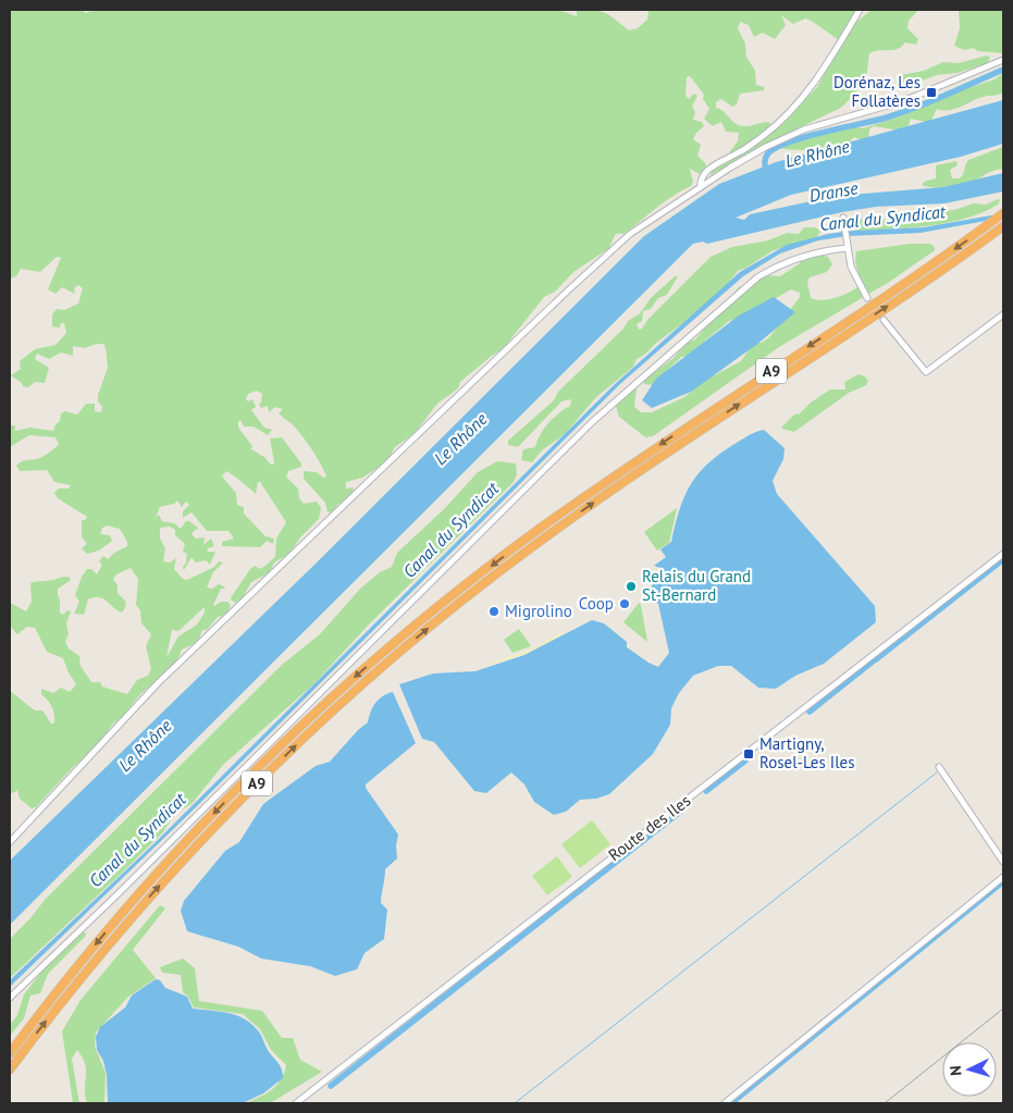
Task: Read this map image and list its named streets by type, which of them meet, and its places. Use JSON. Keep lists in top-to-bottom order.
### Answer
{
  "streets": {
    "highway": ["A9"],
    "street": ["Route des Iles"]
  },
  "water": ["Le Rhône", "Dranse", "Canal du Syndicat"],
  "places": {
    "transit": ["Dorénaz, Les Follatères", "Martigny, Rosel-Les Iles"],
    "other": ["Relais du Grand St-Bernard", "Coop", "Migrolino"]
  },
  "north": "left"
}
